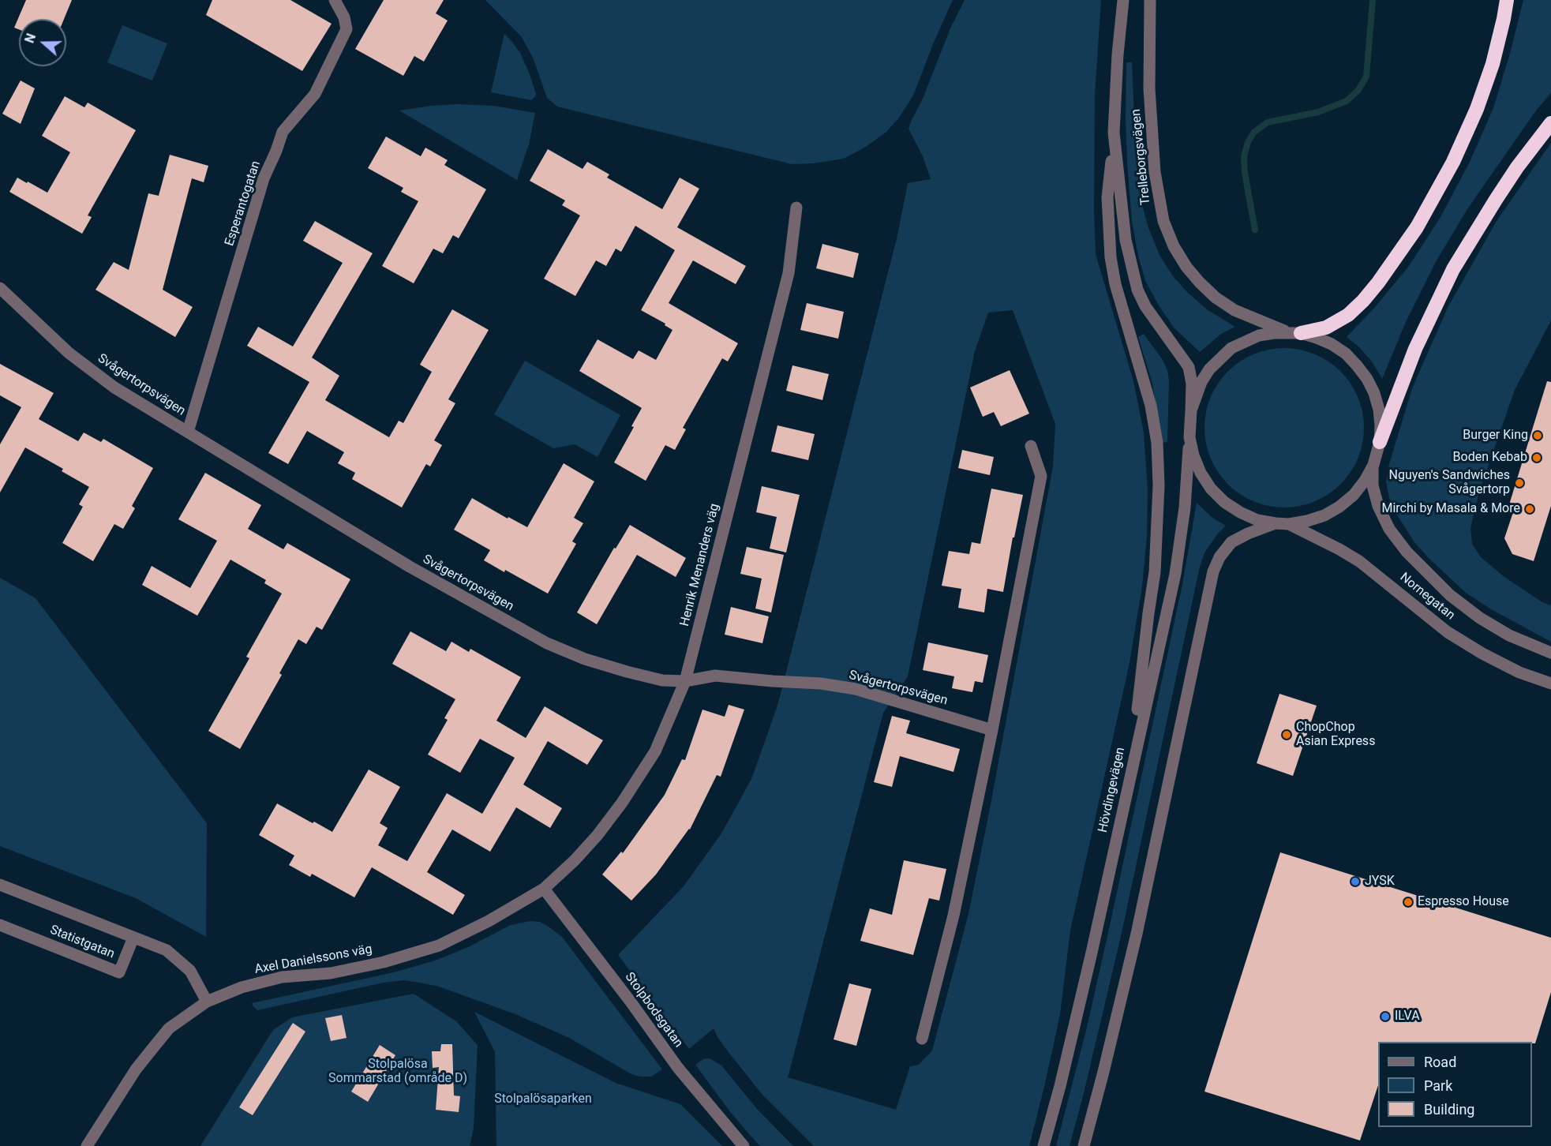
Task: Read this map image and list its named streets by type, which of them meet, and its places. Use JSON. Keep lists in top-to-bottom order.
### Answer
{
  "streets": {
    "street": [
      "Trelleborgsvägen",
      "Esperantogatan",
      "Svågertorpsvägen",
      "Henrik Menanders väg",
      "Nornegatan",
      "Hövdingevägen",
      "Statistgatan",
      "Axel Danielssons väg",
      "Stolpbodsgatan"
    ]
  },
  "crossings": [
    ["Trelleborgsvägen", "Nornegatan"],
    ["Trelleborgsvägen", "Hövdingevägen"],
    ["Esperantogatan", "Svågertorpsvägen"],
    ["Svågertorpsvägen", "Henrik Menanders väg"],
    ["Henrik Menanders väg", "Axel Danielssons väg"],
    ["Henrik Menanders väg", "Stolpbodsgatan"],
    ["Statistgatan", "Axel Danielssons väg"],
    ["Axel Danielssons väg", "Stolpbodsgatan"]
  ],
  "parks": ["Stolpalösa Sommarstad (område D)", "Stolpalösaparken"],
  "places": [
    "Burger King",
    "Boden Kebab",
    "Nguyen's Sandwiches Svågertorp",
    "Mirchi by Masala & More",
    "ChopChop Asian Express",
    "JYSK",
    "Espresso House",
    "ILVA"
  ],
  "legend": ["Road", "Park", "Building"],
  "north": "left"
}
